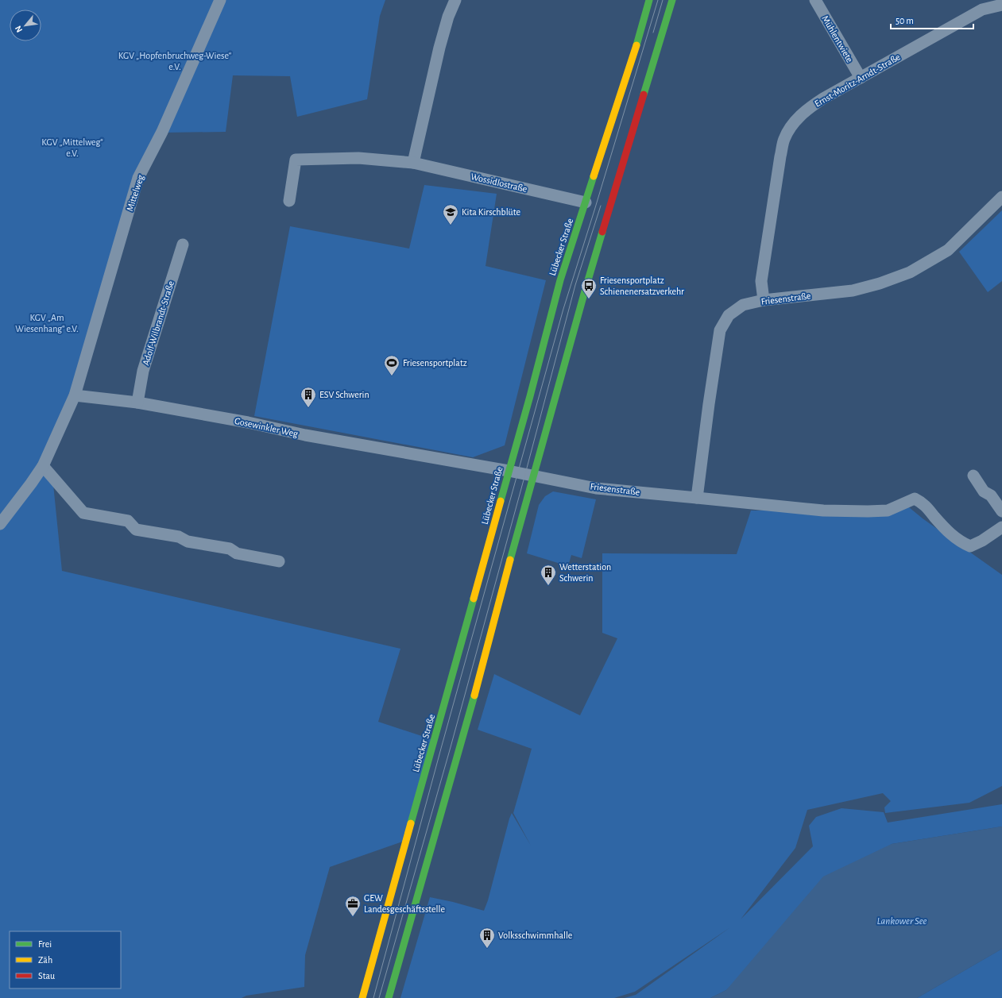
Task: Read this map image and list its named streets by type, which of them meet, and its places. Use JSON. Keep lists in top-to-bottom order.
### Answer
{
  "streets": {
    "street": [
      "Mühlentwiete",
      "Ernst-Moritz-Arndt-Straße",
      "Wossidlostraße",
      "Mittelweg",
      "Lübecker Straße",
      "Friesenstraße",
      "Adolf-Wilbrandt-Straße",
      "Gosewinkler Weg"
    ]
  },
  "crossings": [
    ["Mühlentwiete", "Ernst-Moritz-Arndt-Straße"],
    ["Ernst-Moritz-Arndt-Straße", "Friesenstraße"],
    ["Wossidlostraße", "Lübecker Straße"],
    ["Mittelweg", "Gosewinkler Weg"],
    ["Lübecker Straße", "Gosewinkler Weg"],
    ["Friesenstraße", "Gosewinkler Weg"],
    ["Adolf-Wilbrandt-Straße", "Gosewinkler Weg"]
  ],
  "water": ["Lankower See"],
  "parks": ["KGV „Hopfenbruchweg-Wiese“ e.V.", "KGV „Mittelweg“ e.V.", "KGV „Am Wiesenhang“ e.V."],
  "places": {
    "school or university": ["Kita Kirschblüte"],
    "bus stop": ["Friesensportplatz Schienenersatzverkehr"],
    "sports": ["Friesensportplatz"],
    "building": ["ESV Schwerin", "Wetterstation Schwerin", "Volksschwimmhalle"],
    "office": ["GEW Landesgeschäftsstelle"]
  },
  "legend": ["Frei", "Zäh", "Stau"],
  "scale_bar": "50 m",
  "north": "bottom left"
}
